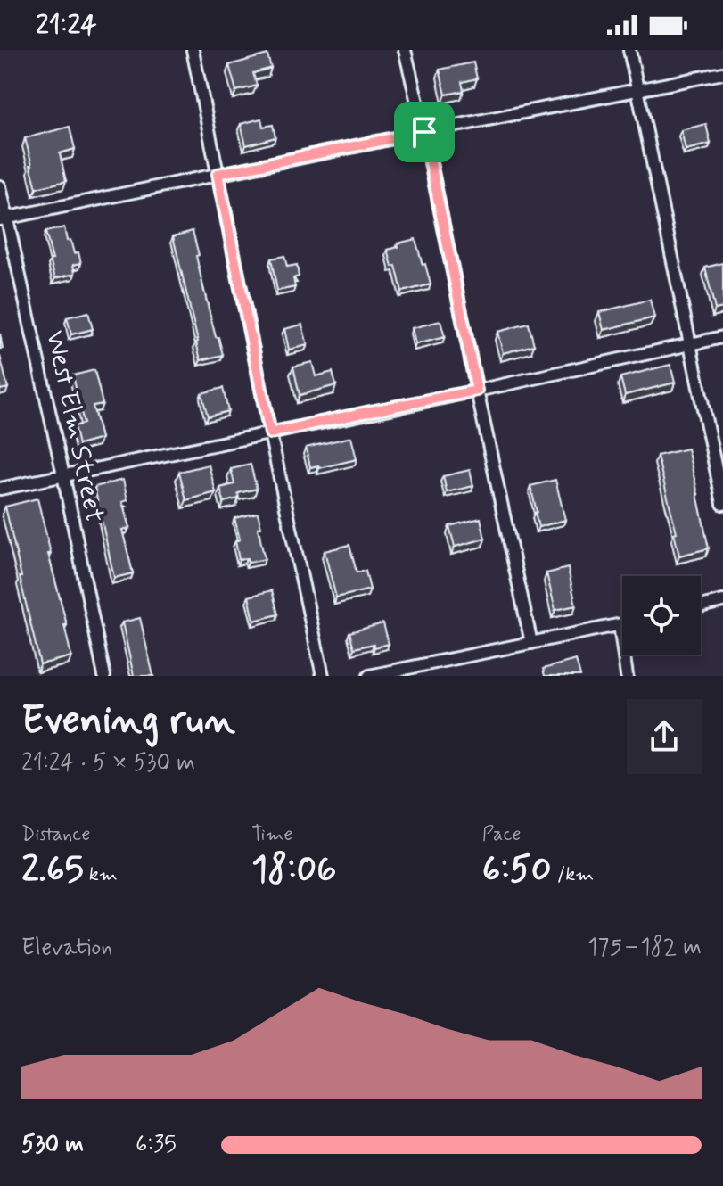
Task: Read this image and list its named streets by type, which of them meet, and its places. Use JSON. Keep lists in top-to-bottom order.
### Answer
{
  "streets": {
    "street": ["West Elm Street"]
  },
  "page": {
    "status": "21:24",
    "heading": ["Evening run", "21:24 · 5 × 530 m"],
    "stats": [
      ["Distance", "2.65 km"],
      ["Time", "18:06"],
      ["Pace", "6:50 /km"]
    ],
    "chart": ["Elevation", "175–182 m"],
    "list": [
      {
        "name": "530 m",
        "note": "6:35"
      }
    ]
  }
}
